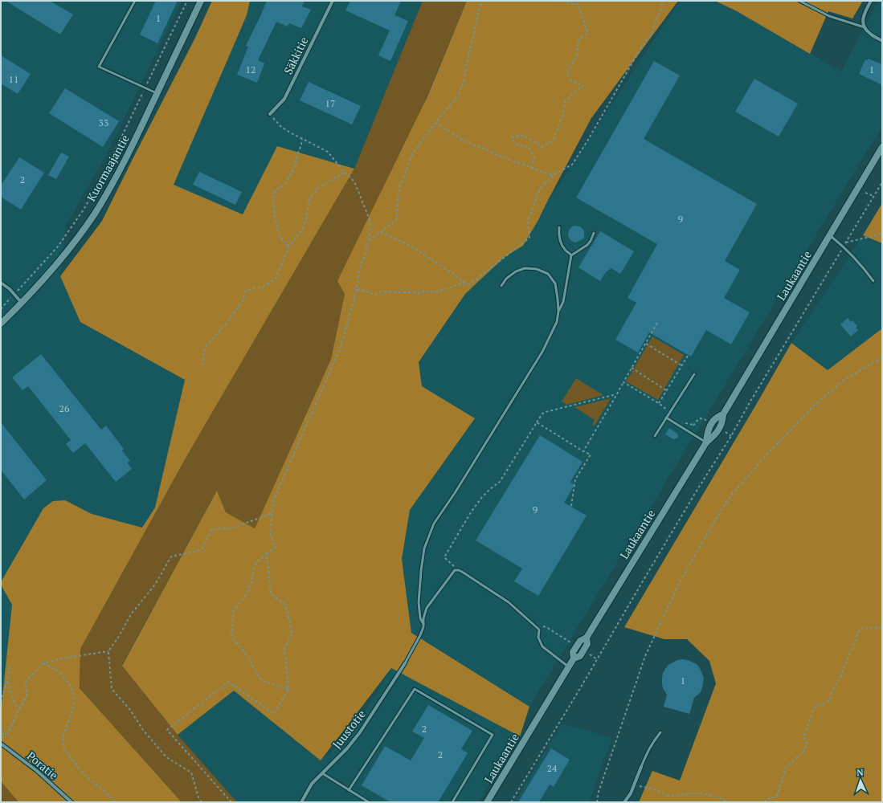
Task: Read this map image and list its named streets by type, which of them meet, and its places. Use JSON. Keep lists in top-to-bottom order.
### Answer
{
  "streets": {
    "main road": ["Kuormaajantie", "Laukaantie"],
    "street": ["Säkkitie", "Juustotie", "Poratie"]
  },
  "house_numbers": [
    "1",
    "12",
    "1",
    "11",
    "17",
    "33",
    "2",
    "9",
    "26",
    "9",
    "1",
    "2",
    "2",
    "24"
  ],
  "north": "top"
}
